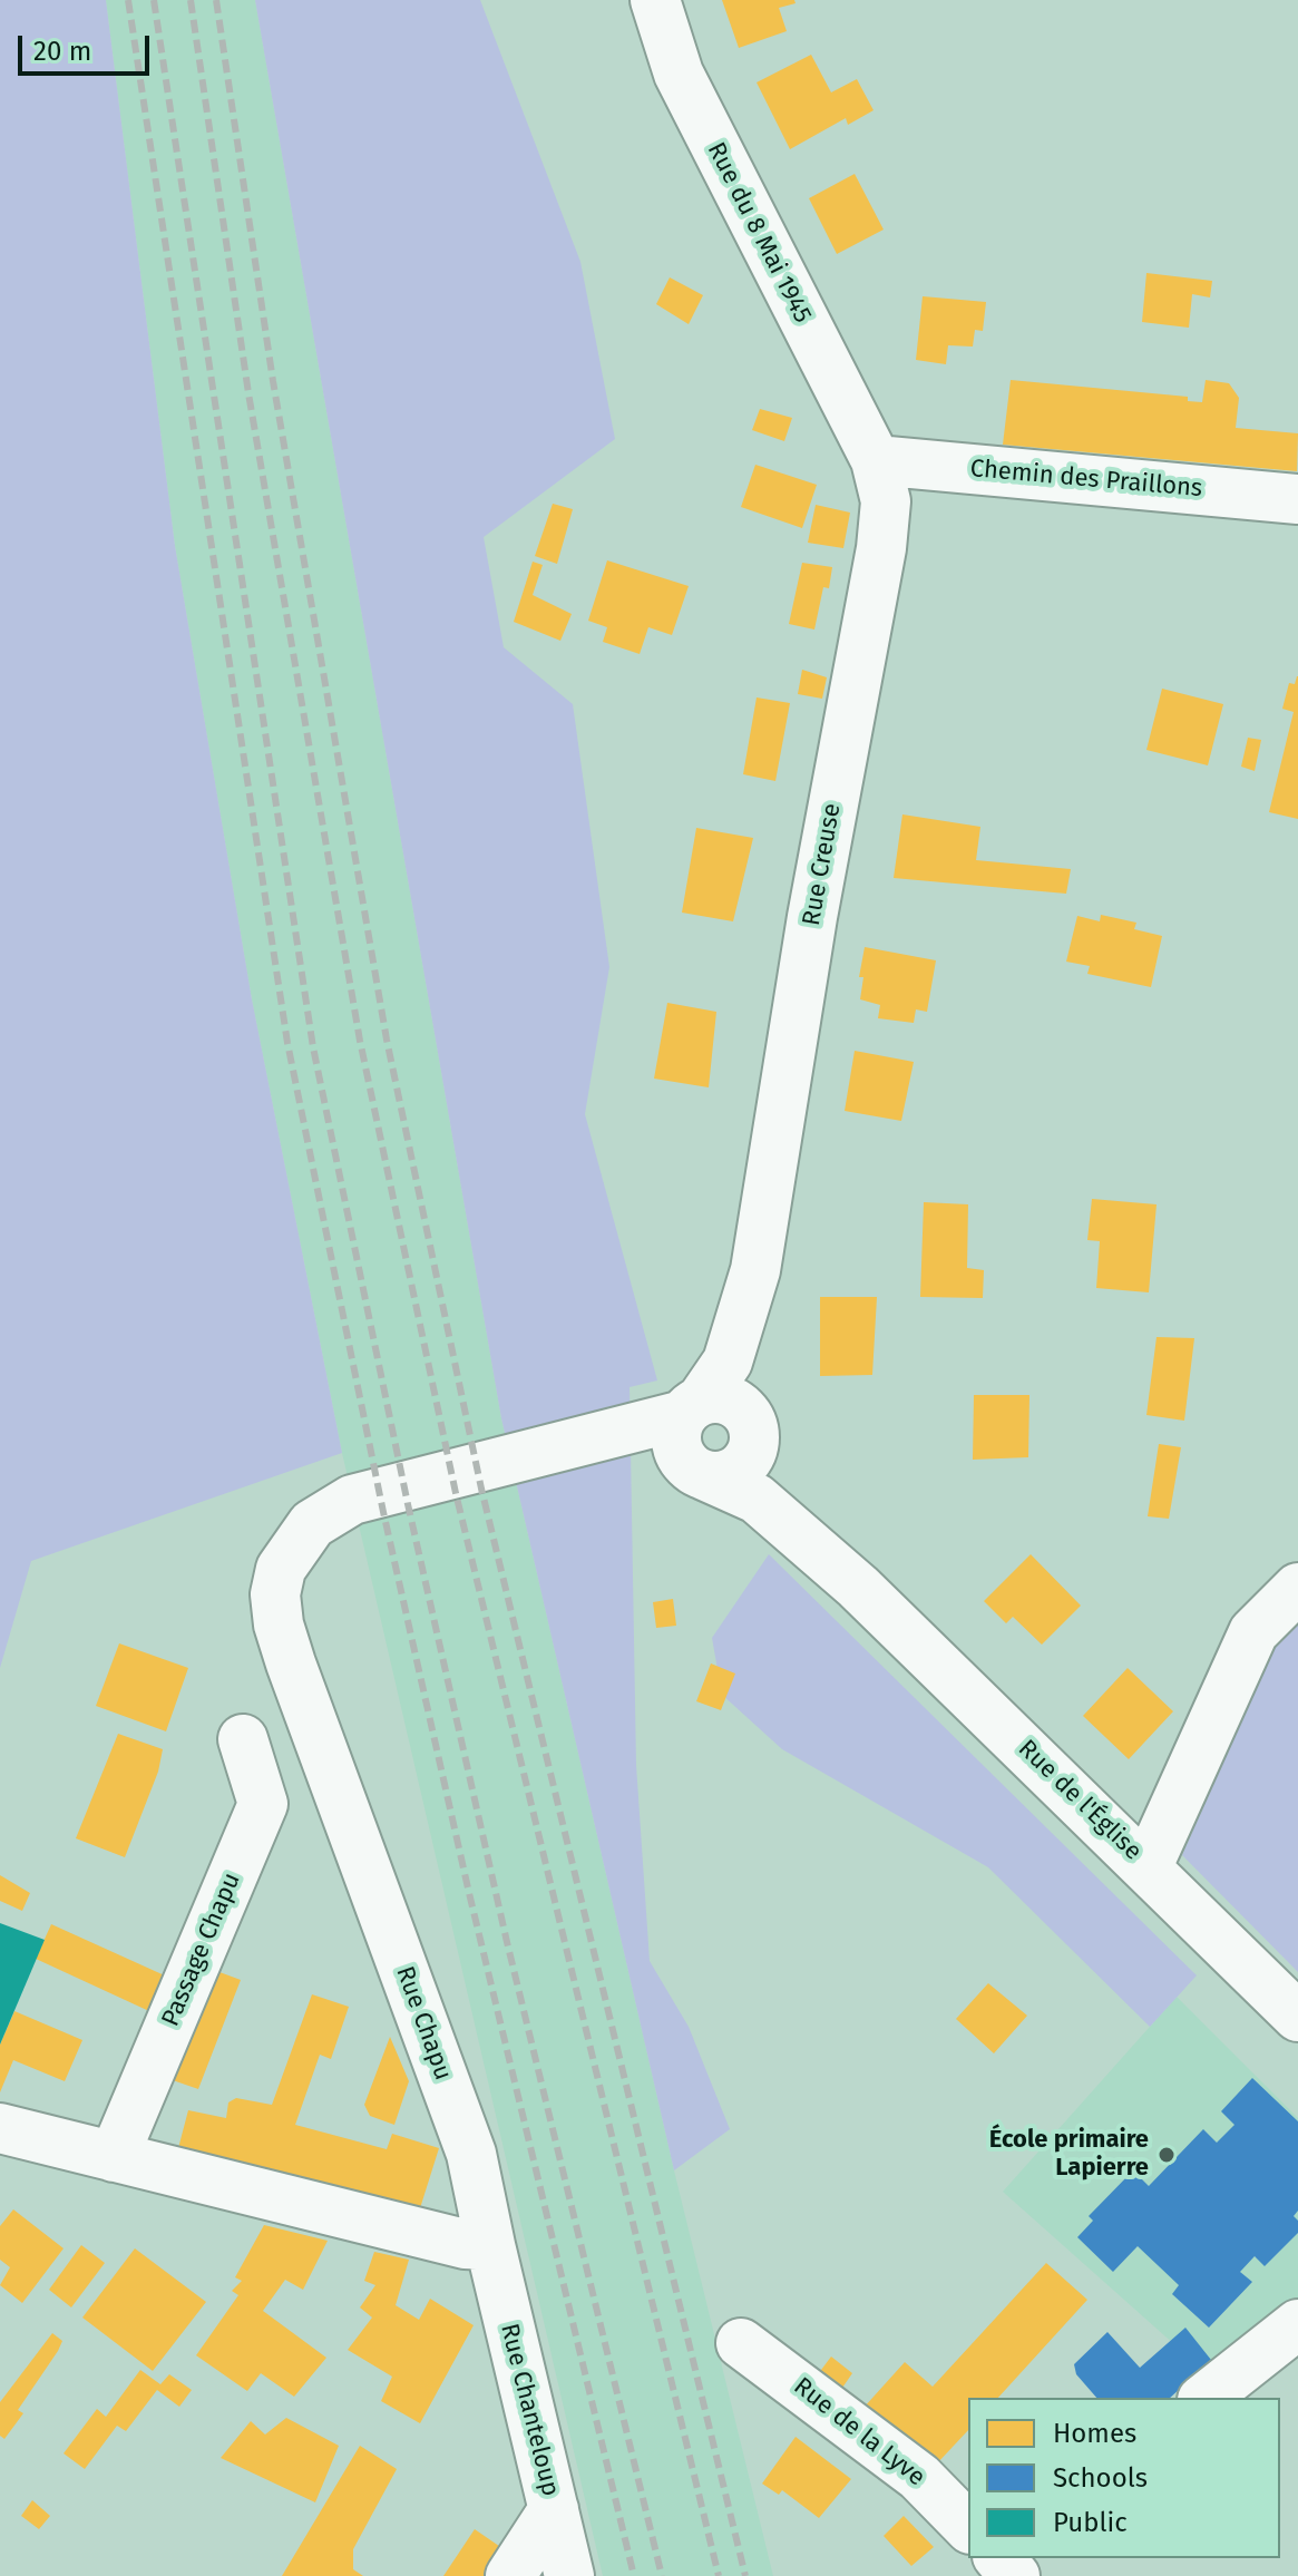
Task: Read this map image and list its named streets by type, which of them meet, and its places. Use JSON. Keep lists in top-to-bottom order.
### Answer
{
  "streets": {
    "street": [
      "Rue du 8 Mai 1945",
      "Chemin des Praillons",
      "Rue Creuse",
      "Rue de l'Église",
      "Passage Chapu",
      "Rue Chapu",
      "Rue Chanteloup",
      "Rue de la Lyve"
    ]
  },
  "crossings": [
    ["Rue du 8 Mai 1945", "Chemin des Praillons"],
    ["Rue du 8 Mai 1945", "Rue Creuse"],
    ["Chemin des Praillons", "Rue Creuse"],
    ["Rue Creuse", "Rue de l'Église"],
    ["Rue Creuse", "Rue Chapu"],
    ["Rue de l'Église", "Rue Chapu"],
    ["Rue Chapu", "Rue Chanteloup"]
  ],
  "places": ["École primaire Lapierre"],
  "legend": ["Homes", "Schools", "Public"],
  "scale_bar": "20 m"
}
